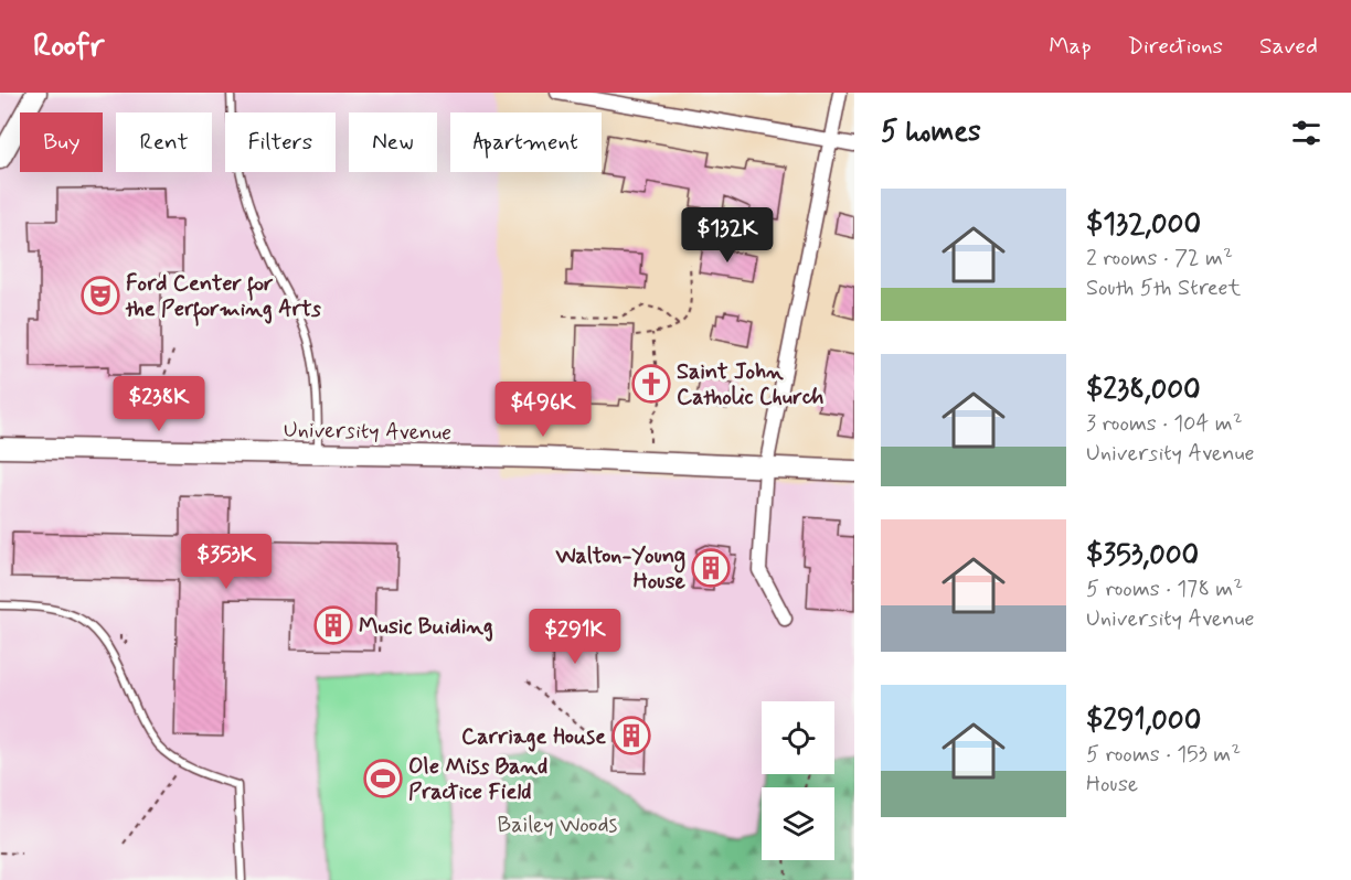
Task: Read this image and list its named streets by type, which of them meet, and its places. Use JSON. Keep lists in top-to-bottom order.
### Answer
{
  "streets": {
    "street": ["University Avenue"]
  },
  "parks": ["Bailey Woods"],
  "places": {
    "theatre": ["Ford Center for the Performing Arts"],
    "church": ["Saint John Catholic Church"],
    "building": ["Walton-Young House", "Music Buiding", "Carriage House"],
    "sports": ["Ole Miss Band Practice Field"]
  },
  "page": {
    "header": "Roofr",
    "nav": ["Map", "Directions", "Saved"],
    "heading": "5 homes",
    "chip": [
      "Buy",
      "Rent",
      "Filters",
      "New",
      "Apartment"
    ],
    "list": [
      {
        "name": "$132,000",
        "note": "2 rooms · 72 m² · South 5th Street"
      },
      {
        "name": "$238,000",
        "note": "3 rooms · 104 m² · University Avenue"
      },
      {
        "name": "$353,000",
        "note": "5 rooms · 178 m² · University Avenue"
      },
      {
        "name": "$291,000",
        "note": "5 rooms · 153 m² · House"
      }
    ],
    "price": [
      "$132K",
      "$238K",
      "$496K",
      "$353K",
      "$291K"
    ]
  }
}
